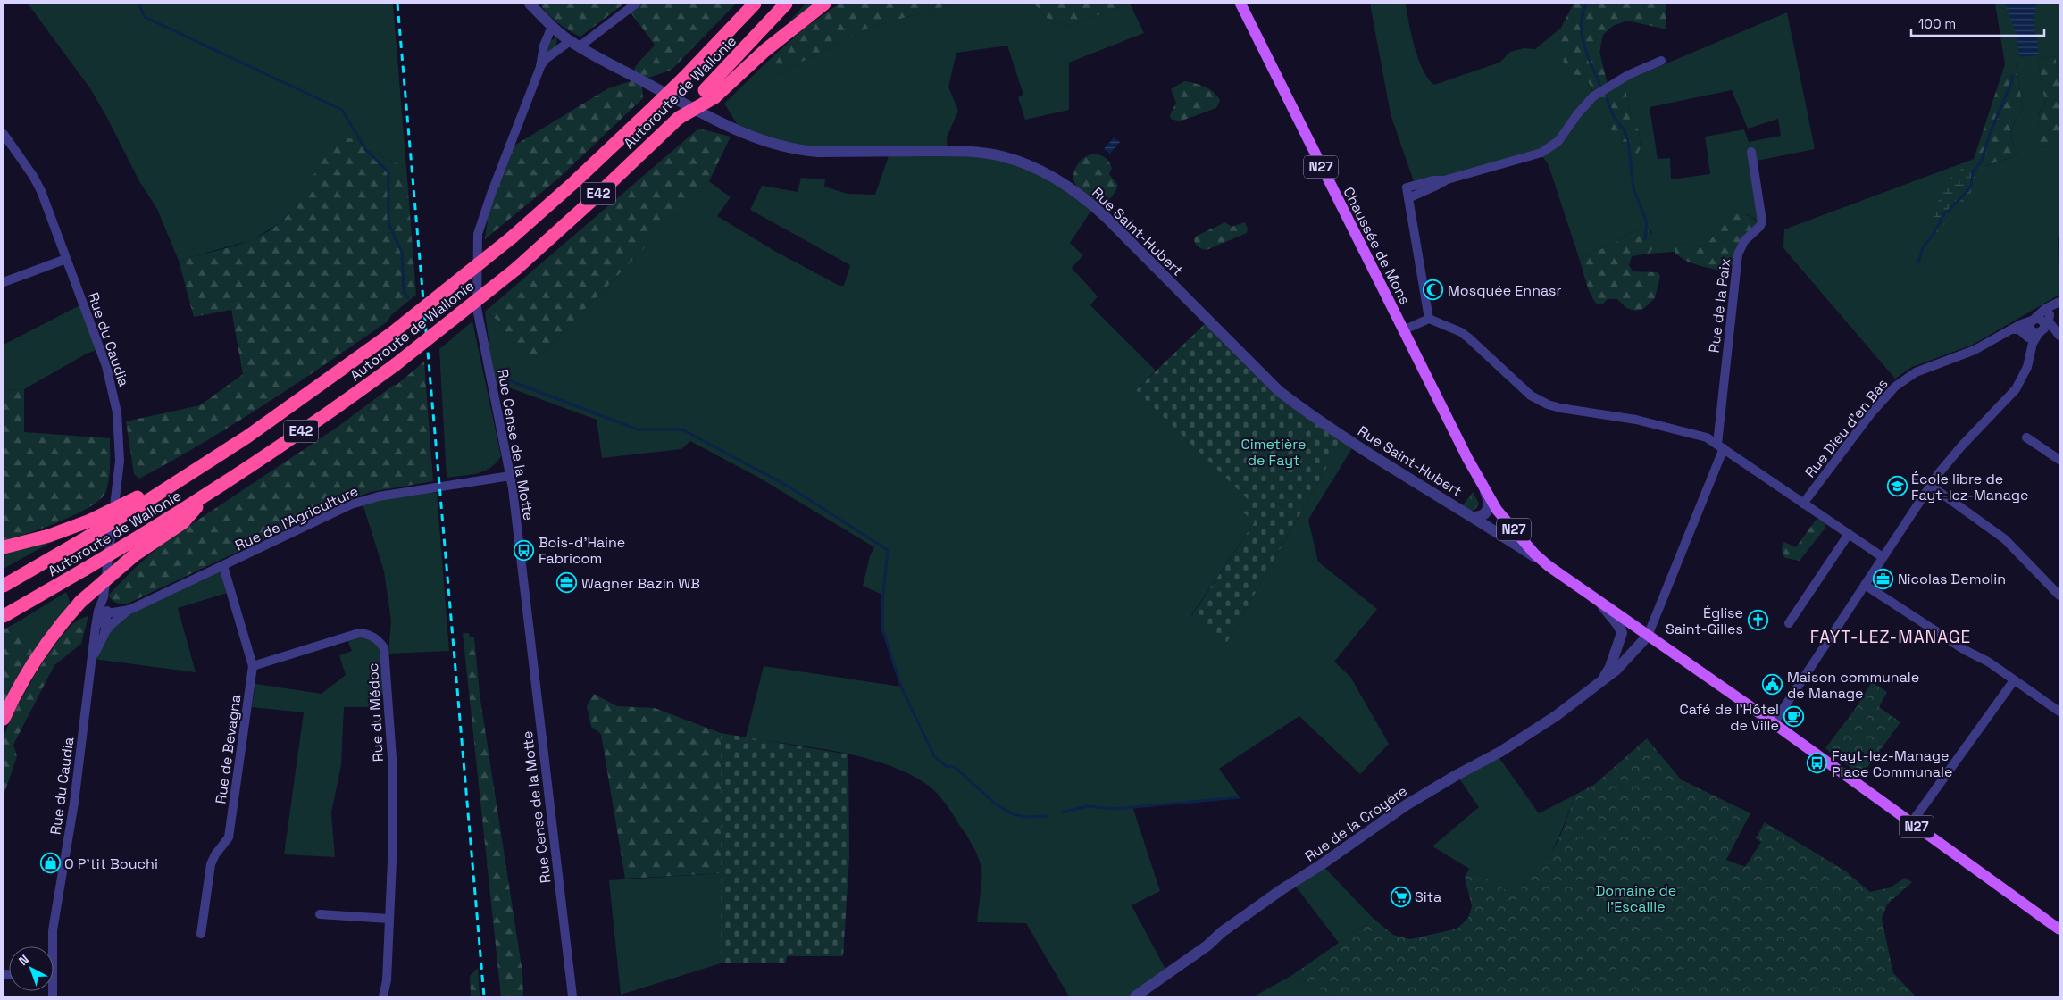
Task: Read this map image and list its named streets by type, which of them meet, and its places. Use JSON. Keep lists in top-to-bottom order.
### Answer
{
  "streets": {
    "highway": ["Autoroute de Wallonie", "E42"],
    "main road": ["N27", "Chaussée de Mons"],
    "street": [
      "Rue Saint-Hubert",
      "Rue de la Paix",
      "Rue du Caudia",
      "Rue Dieu d'en Bas",
      "Rue Cense de la Motte",
      "Rue de l'Agriculture",
      "Rue du Médoc",
      "Rue de Bevagna",
      "Rue de la Croyère"
    ]
  },
  "crossings": [
    ["N27", "Rue Saint-Hubert"],
    ["N27", "Chaussée de Mons"],
    ["N27", "Rue de la Paix"],
    ["N27", "Rue de la Croyère"],
    ["Rue Saint-Hubert", "Rue Cense de la Motte"],
    ["Rue de la Paix", "Rue de la Croyère"],
    ["Rue du Caudia", "Rue de l'Agriculture"],
    ["Rue Cense de la Motte", "Rue de l'Agriculture"],
    ["Rue de l'Agriculture", "Rue de Bevagna"],
    ["Rue du Médoc", "Rue de Bevagna"]
  ],
  "districts": ["FAYT-LEZ-MANAGE"],
  "parks": ["Cimetière de Fayt", "Domaine de l'Escaille"],
  "places": {
    "mosque": ["Mosquée Ennasr"],
    "school or university": ["École libre de Fayt-lez-Manage"],
    "bus stop": ["Bois-d'Haine Fabricom", "Fayt-lez-Manage Place Communale"],
    "office": ["Nicolas Demolin", "Wagner Bazin WB"],
    "church": ["Église Saint-Gilles"],
    "public building": ["Maison communale de Manage"],
    "cafe": ["Café de l'Hôtel de Ville"],
    "shop": ["O P'tit Bouchi"],
    "supermarket": ["Sita"]
  },
  "scale_bar": "100 m",
  "north": "top left"
}
